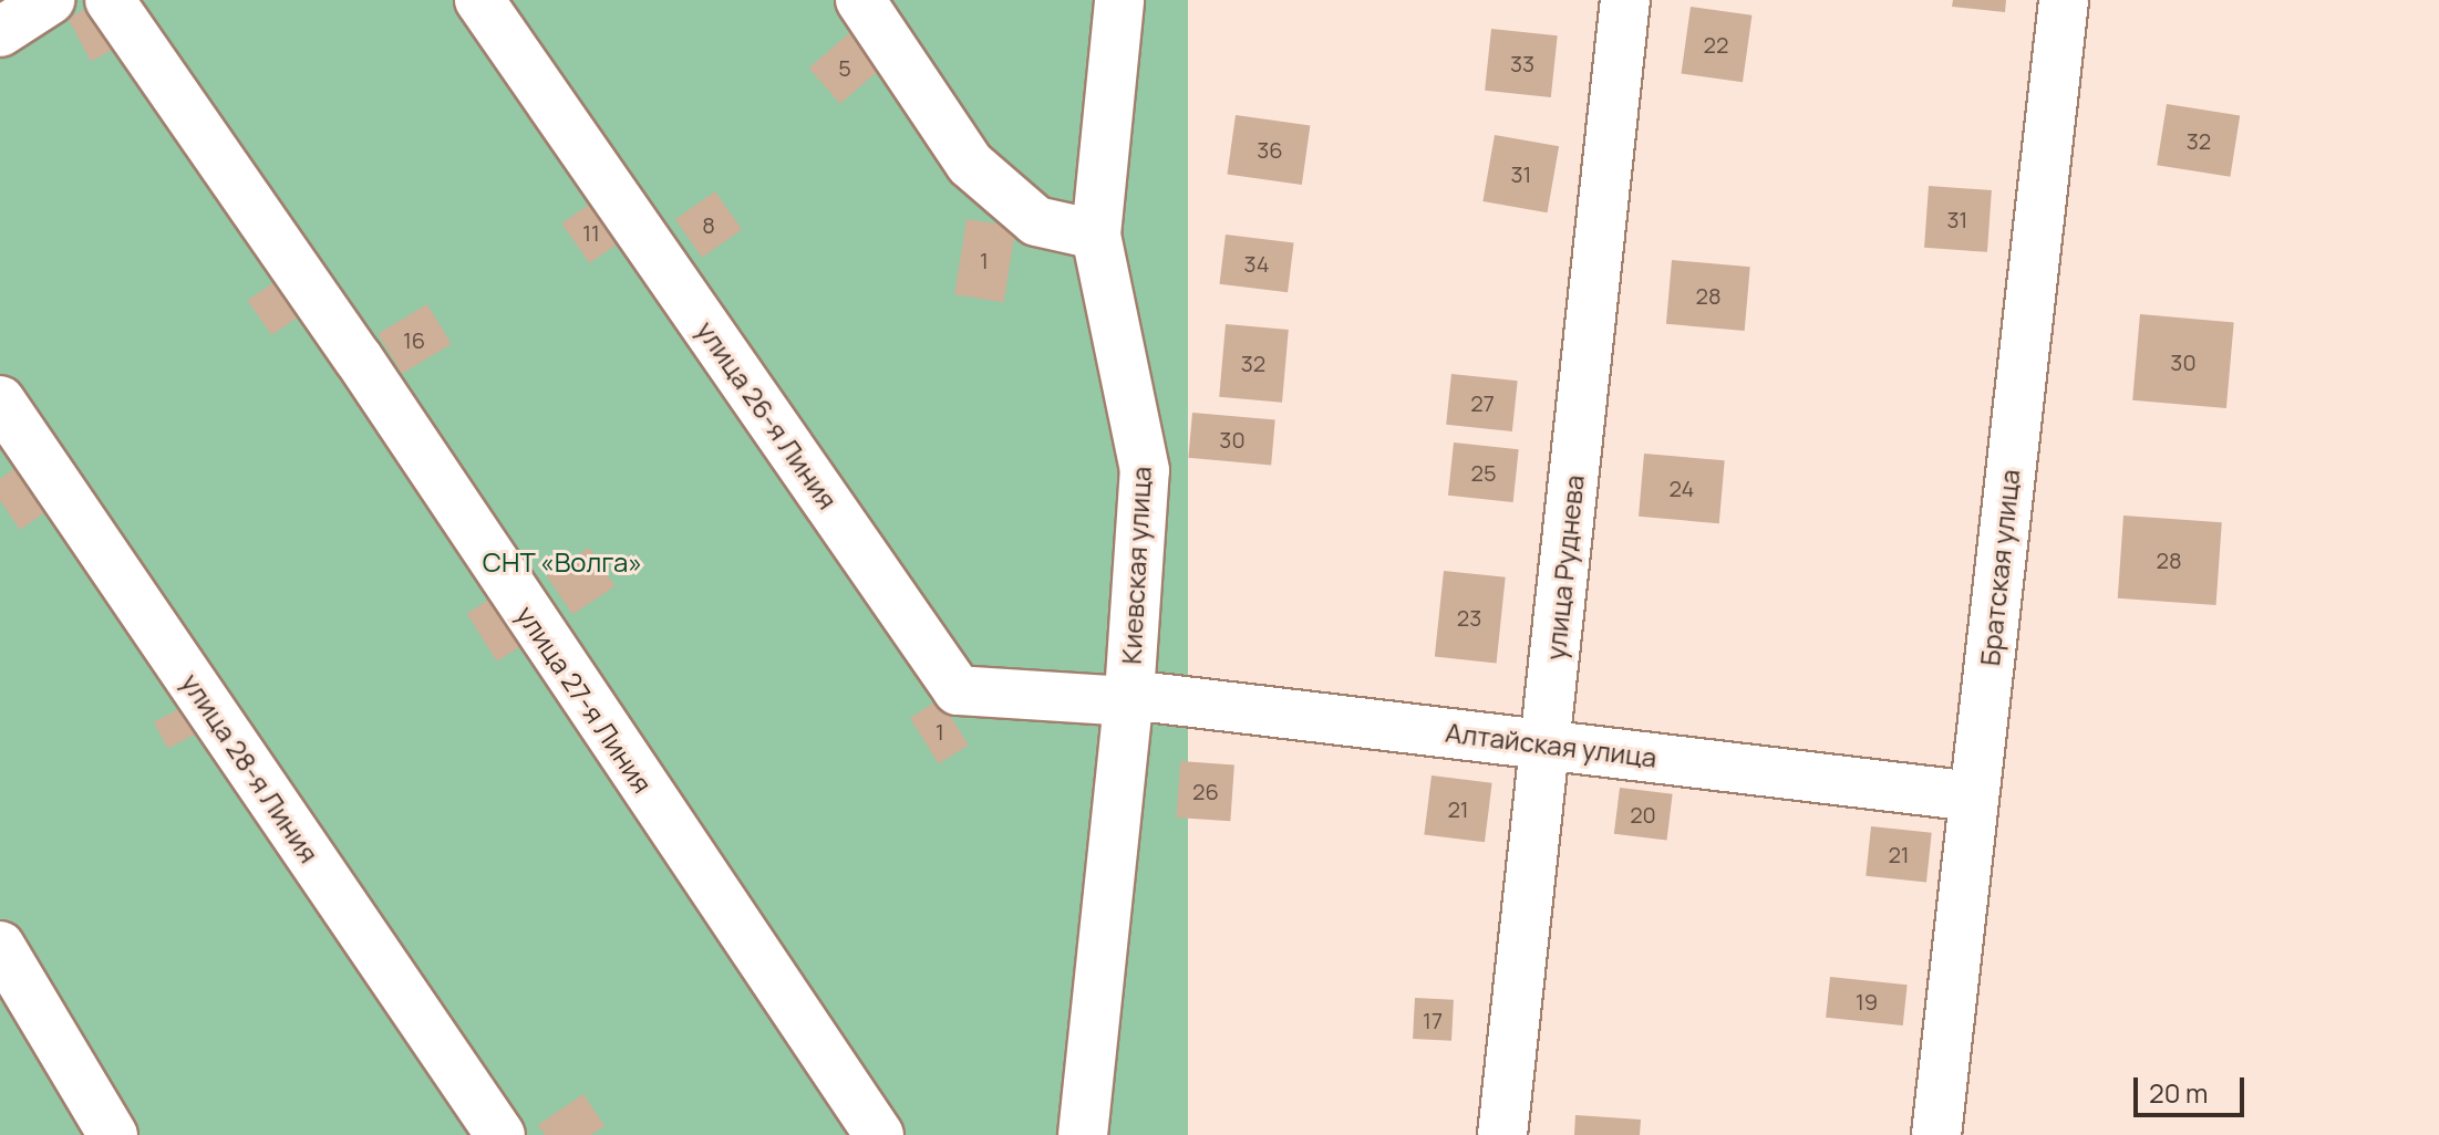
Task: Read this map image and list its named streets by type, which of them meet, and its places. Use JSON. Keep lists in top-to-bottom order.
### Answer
{
  "streets": {
    "street": [
      "улица 26-я Линия",
      "Киевская улица",
      "улица Руднева",
      "Братская улица",
      "улица 27-я Линия",
      "Алтайская улица",
      "улица 28-я Линия"
    ]
  },
  "crossings": [
    ["улица 26-я Линия", "Киевская улица"],
    ["улица 26-я Линия", "Алтайская улица"],
    ["Киевская улица", "Алтайская улица"],
    ["улица Руднева", "Алтайская улица"],
    ["Братская улица", "Алтайская улица"]
  ],
  "parks": ["СНТ «Волга»"],
  "house_numbers": [
    "22",
    "33",
    "5",
    "32",
    "36",
    "31",
    "31",
    "8",
    "11",
    "1",
    "34",
    "28",
    "16",
    "30",
    "32",
    "27",
    "30",
    "25",
    "24",
    "28",
    "23",
    "1",
    "26",
    "21",
    "20",
    "21",
    "19",
    "17"
  ],
  "scale_bar": "20 m"
}
